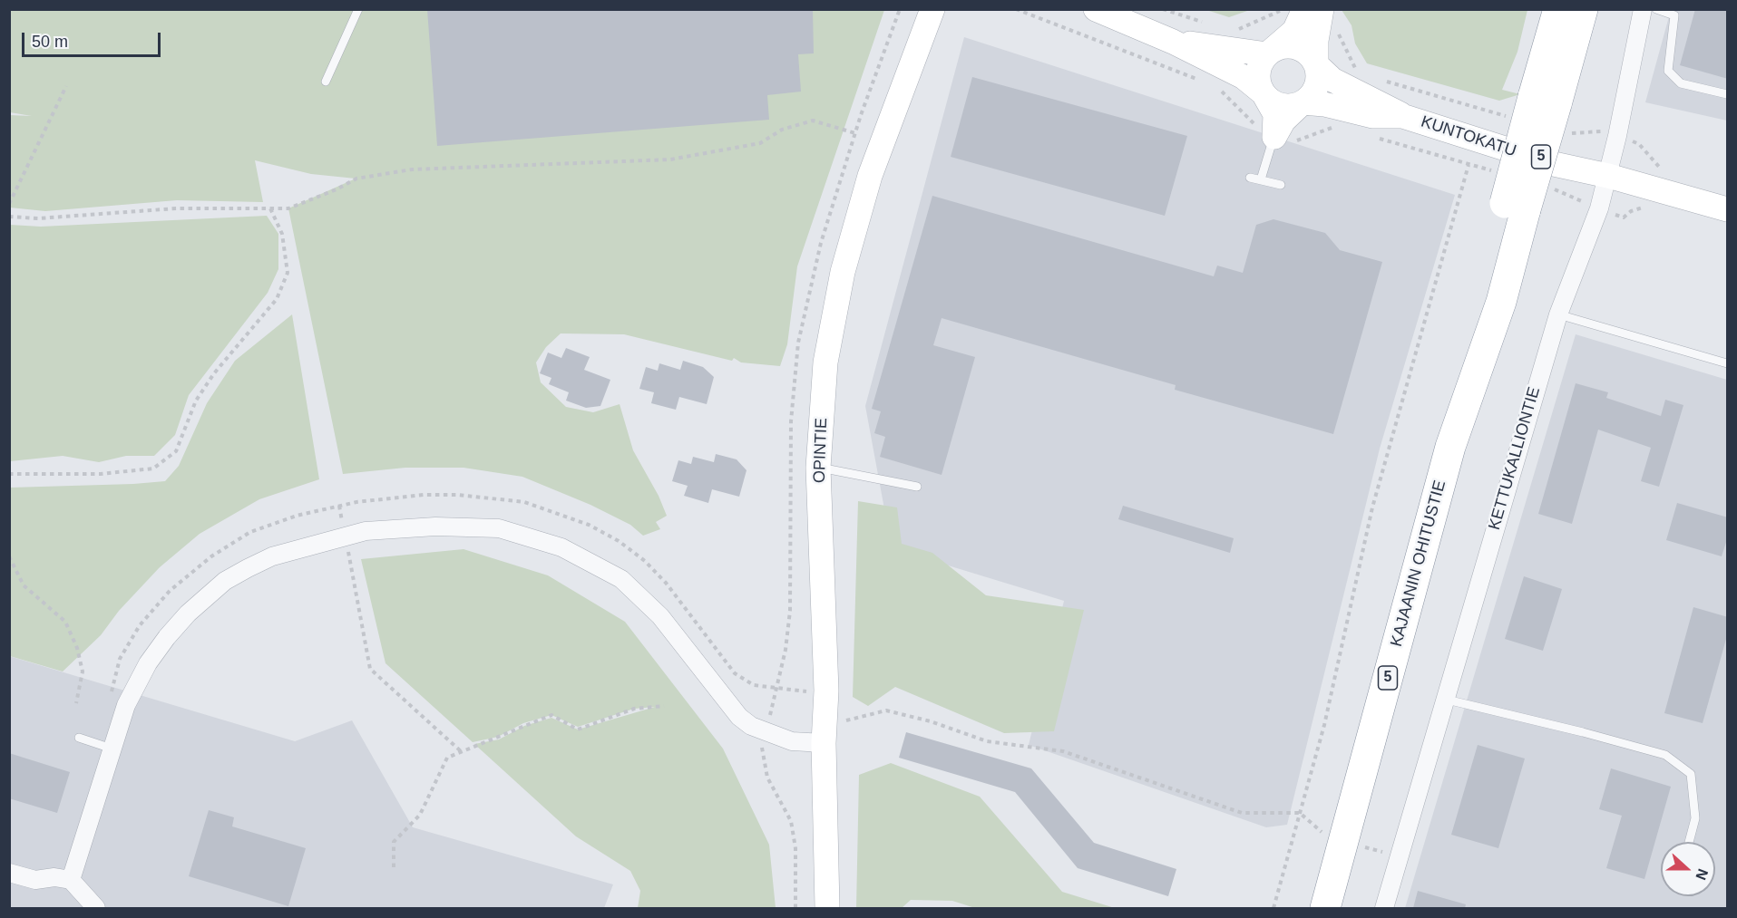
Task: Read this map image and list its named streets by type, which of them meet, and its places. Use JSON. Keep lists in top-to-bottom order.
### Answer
{
  "streets": {
    "highway": ["5", "KAJAANIN OHITUSTIE"],
    "street": ["KUNTOKATU", "OPINTIE", "KETTUKALLIONTIE"]
  },
  "crossings": [
    ["KUNTOKATU", "KETTUKALLIONTIE"],
    ["5", "KAJAANIN OHITUSTIE"]
  ],
  "scale_bar": "50 m",
  "north": "right"
}
